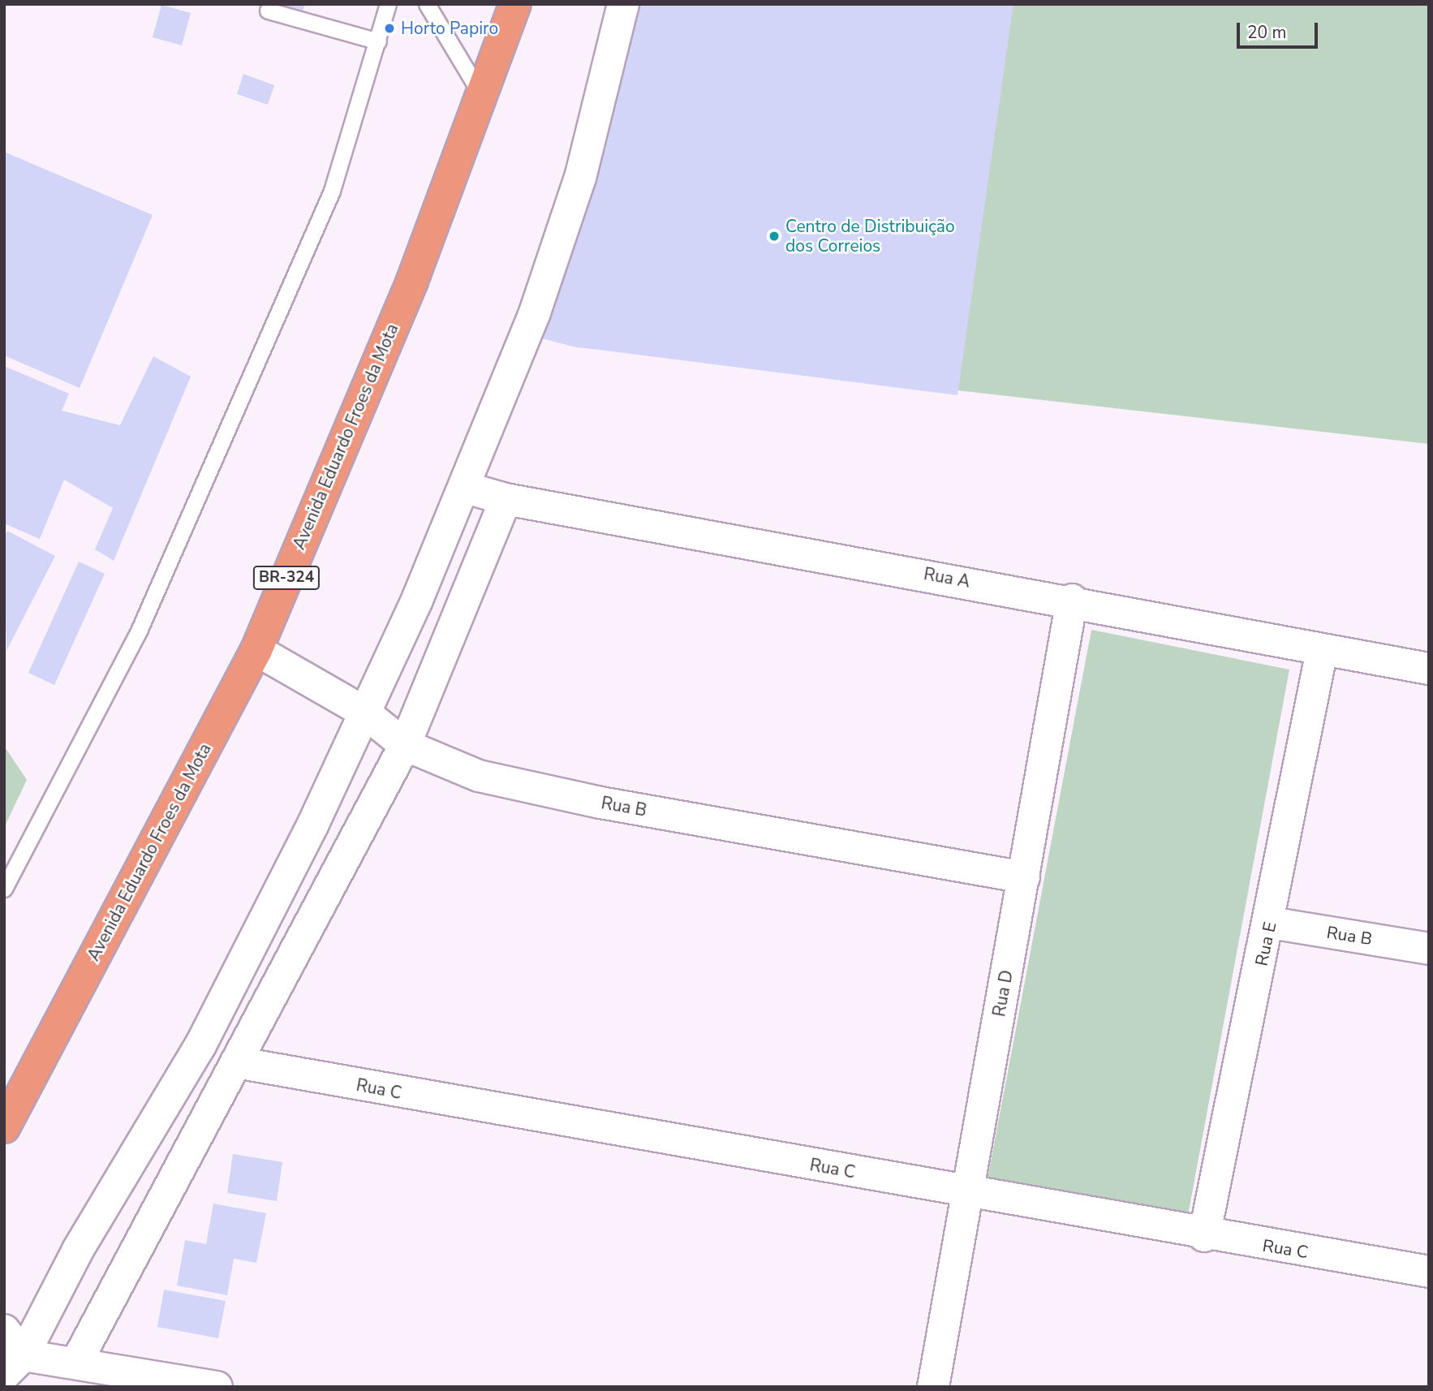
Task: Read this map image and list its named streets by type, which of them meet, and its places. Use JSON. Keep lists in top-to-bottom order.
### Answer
{
  "streets": {
    "highway": ["Avenida Eduardo Froes da Mota", "BR-324"],
    "street": [
      "Rua A",
      "Rua B",
      "Rua E",
      "Rua D",
      "Rua C"
    ]
  },
  "crossings": [
    ["Avenida Eduardo Froes da Mota", "Rua B"],
    ["Rua A", "Rua E"],
    ["Rua A", "Rua D"],
    ["Rua B", "Rua E"],
    ["Rua B", "Rua D"],
    ["Rua E", "Rua C"],
    ["Rua D", "Rua C"]
  ],
  "places": ["Horto Papiro", "Centro de Distribuição dos Correios"],
  "scale_bar": "20 m"
}
